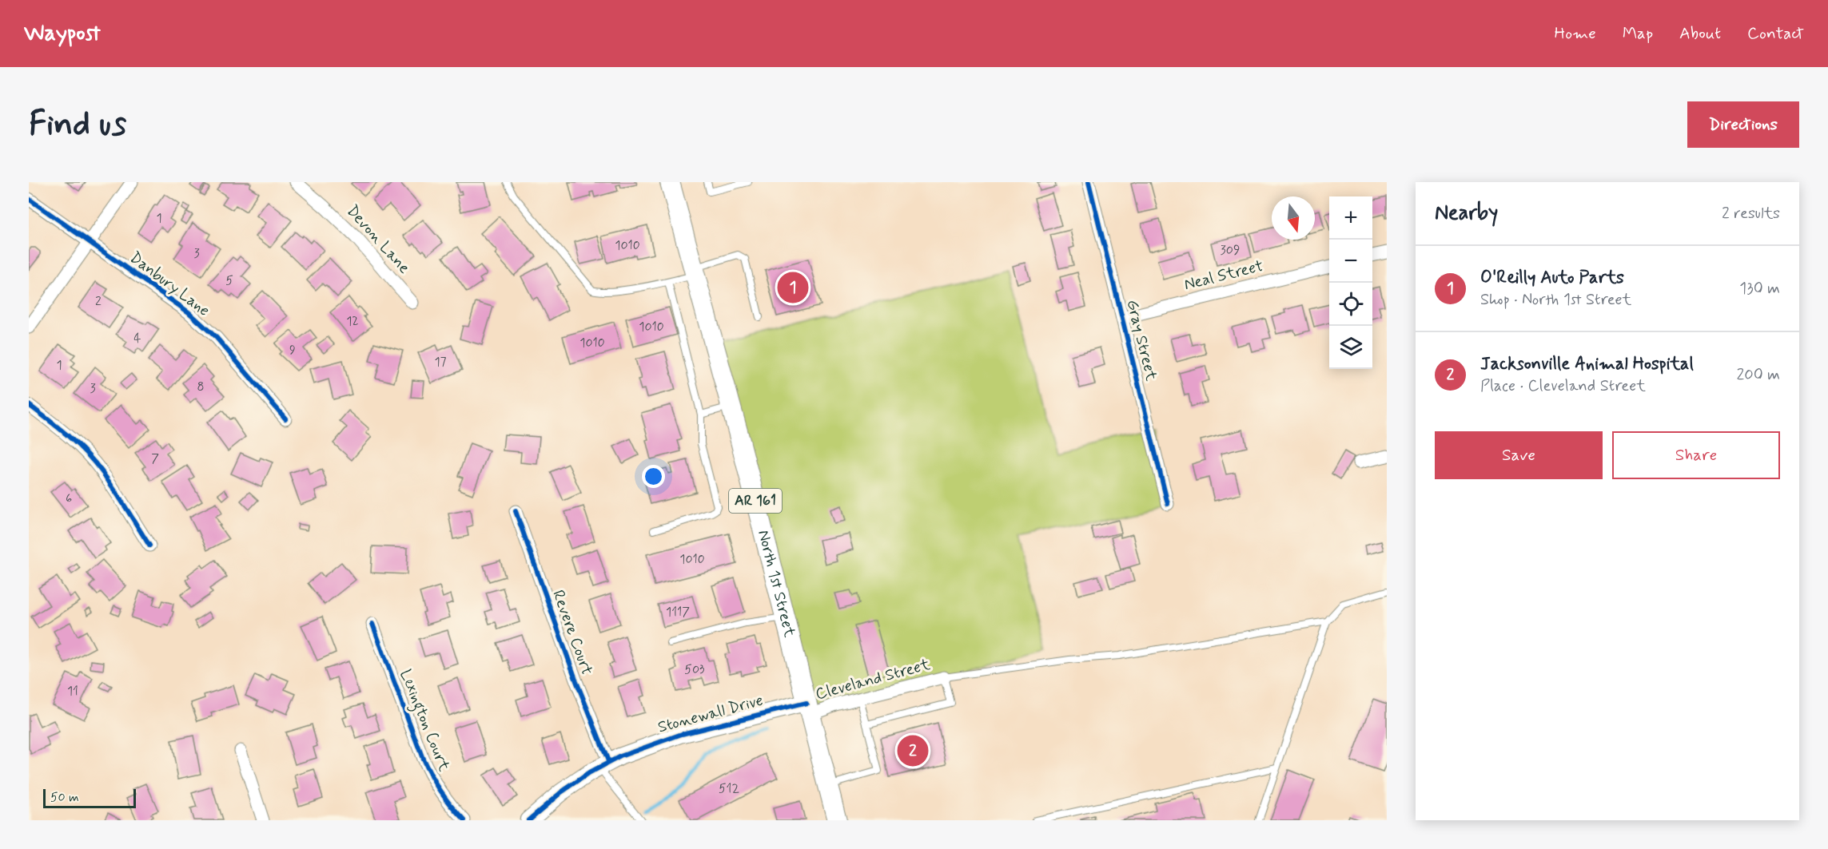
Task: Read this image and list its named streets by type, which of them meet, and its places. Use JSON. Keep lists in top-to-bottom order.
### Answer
{
  "streets": {
    "main road": ["AR 161", "North 1st Street"],
    "street": [
      "Devon Lane",
      "Neal Street",
      "Danbury Lane",
      "Gray Street",
      "Revere Court",
      "Cleveland Street",
      "Stonewall Drive",
      "Lexington Court"
    ]
  },
  "crossings": [
    ["Neal Street", "Gray Street"],
    ["North 1st Street", "Cleveland Street"],
    ["North 1st Street", "Stonewall Drive"],
    ["Revere Court", "Stonewall Drive"],
    ["Cleveland Street", "Stonewall Drive"]
  ],
  "house_numbers": [
    "1",
    "1010",
    "309",
    "3",
    "5",
    "2",
    "12",
    "1010",
    "4",
    "1010",
    "9",
    "17",
    "1",
    "8",
    "3",
    "7",
    "6",
    "1010",
    "1117",
    "503",
    "11",
    "512"
  ],
  "scale_bar": "50 m",
  "north": "bottom",
  "page": {
    "header": "Waypost",
    "nav": [
      "Home",
      "Map",
      "About",
      "Contact"
    ],
    "buttons": [
      "Directions",
      ["Save", "Share"]
    ],
    "title": "Find us",
    "heading": ["Nearby", "2 results"],
    "map_buttons": ["+", "−"],
    "list": [
      {
        "mark": "1",
        "name": "O'Reilly Auto Parts",
        "note": "Shop · North 1st Street",
        "value": "130 m"
      },
      {
        "mark": "2",
        "name": "Jacksonville Animal Hospital",
        "note": "Place · Cleveland Street",
        "value": "200 m"
      }
    ],
    "pins": ["1", "2"],
    "scale": "50 m"
  }
}
